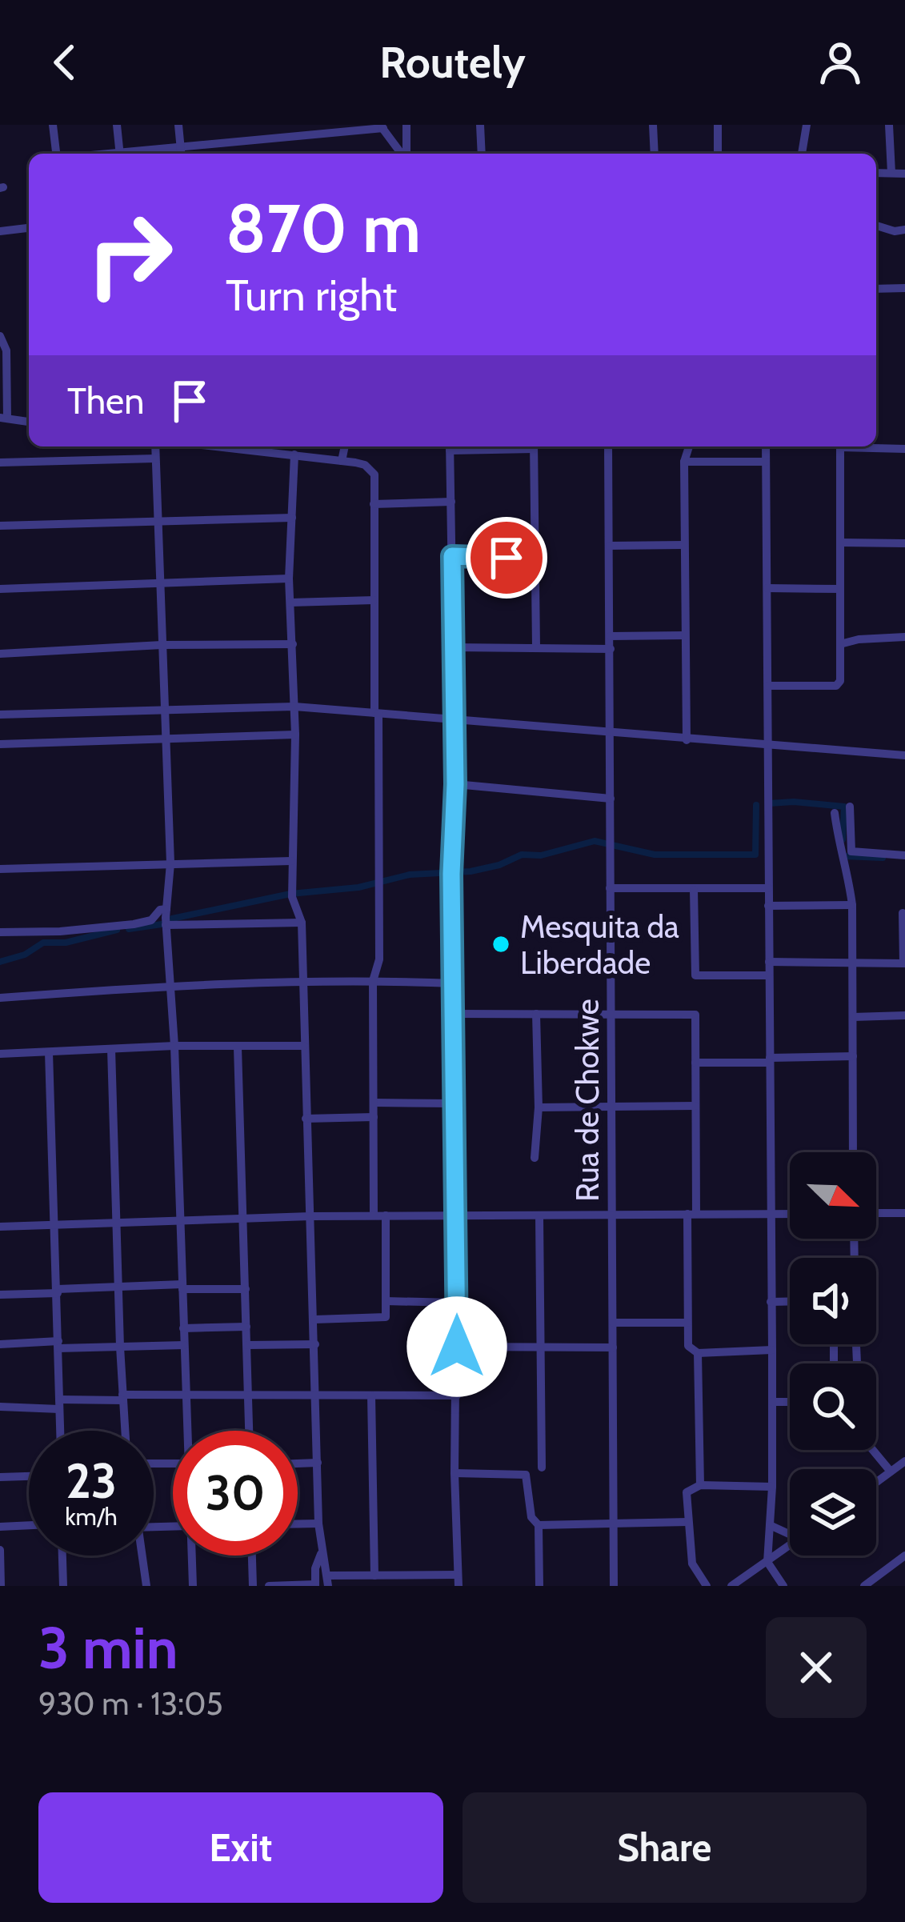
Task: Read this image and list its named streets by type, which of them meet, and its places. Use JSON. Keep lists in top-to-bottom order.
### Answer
{
  "streets": {
    "street": ["Rua de Chokwe"]
  },
  "places": ["Mesquita da Liberdade"],
  "north": "bottom right",
  "page": {
    "header": "Routely",
    "turn": ["870 m", "Turn right"],
    "then": "Then",
    "speed": "23 km/h",
    "limit": "30",
    "heading": ["3 min", "930 m · 13:05"],
    "buttons": ["Exit", "Share"]
  }
}
